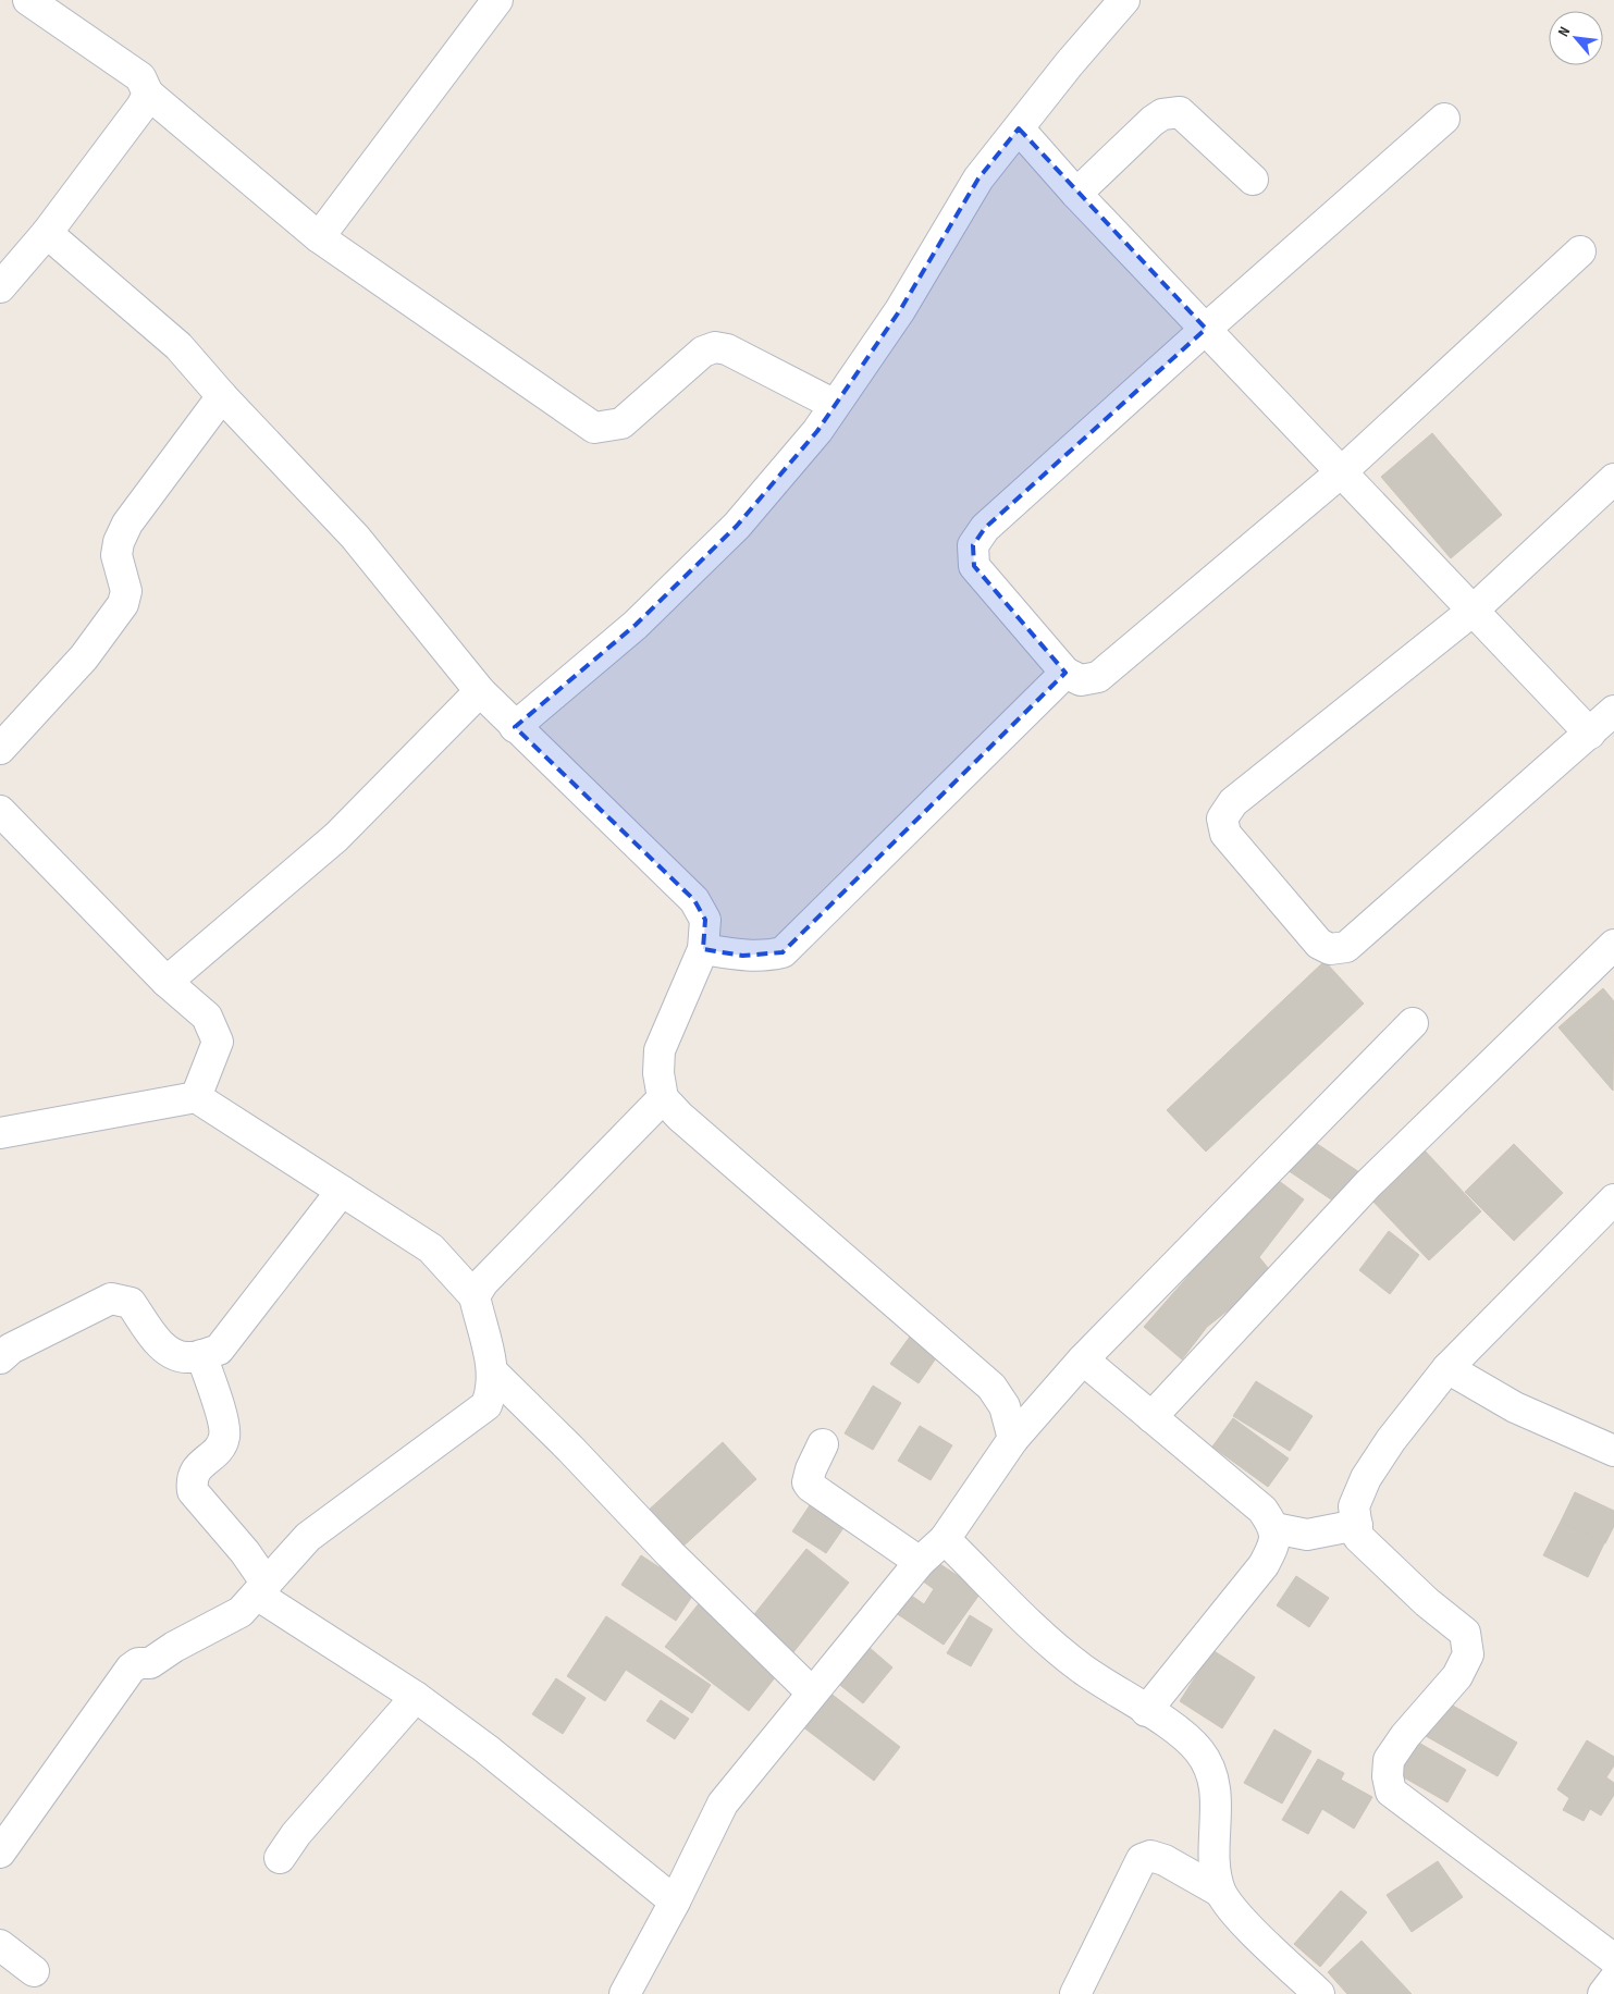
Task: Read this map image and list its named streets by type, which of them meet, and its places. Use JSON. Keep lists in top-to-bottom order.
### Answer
{
  "north": "top left"
}
